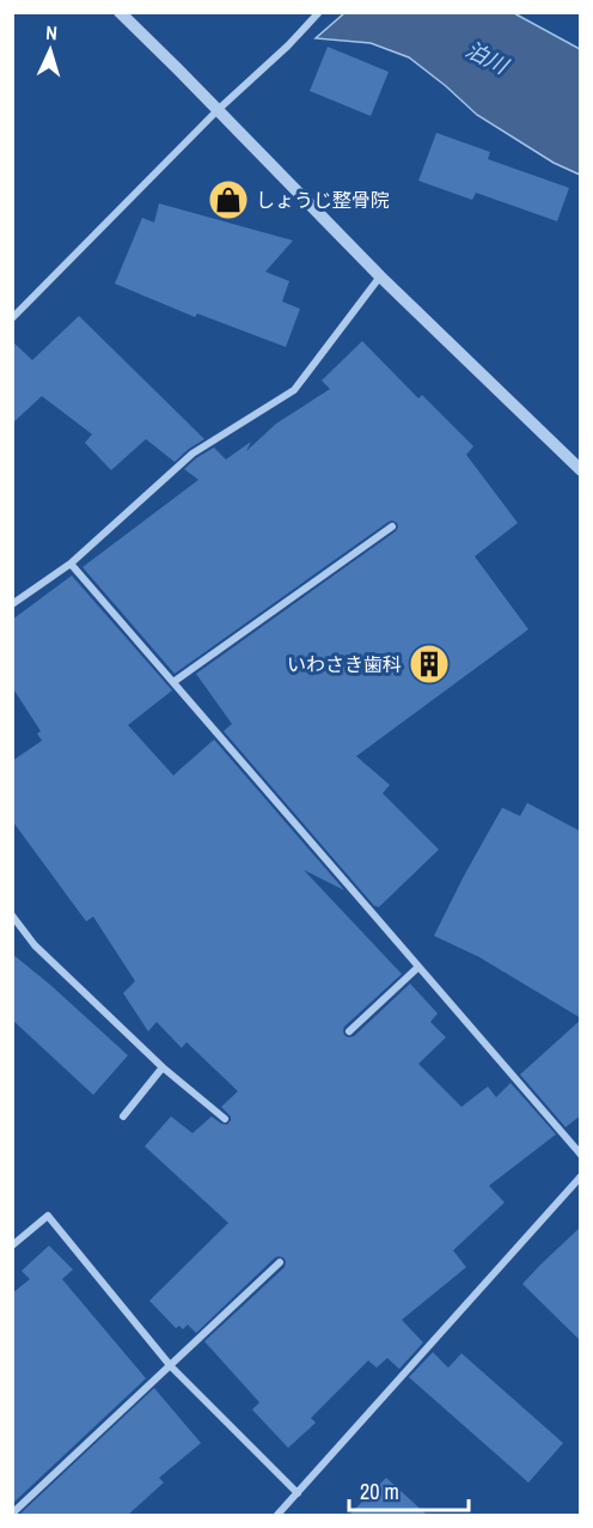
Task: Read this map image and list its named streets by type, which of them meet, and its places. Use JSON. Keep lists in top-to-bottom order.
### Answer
{
  "water": ["泊川"],
  "places": {
    "shop": ["しょうじ整骨院"],
    "building": ["いわさき歯科"]
  },
  "scale_bar": "20 m",
  "north": "top"
}
